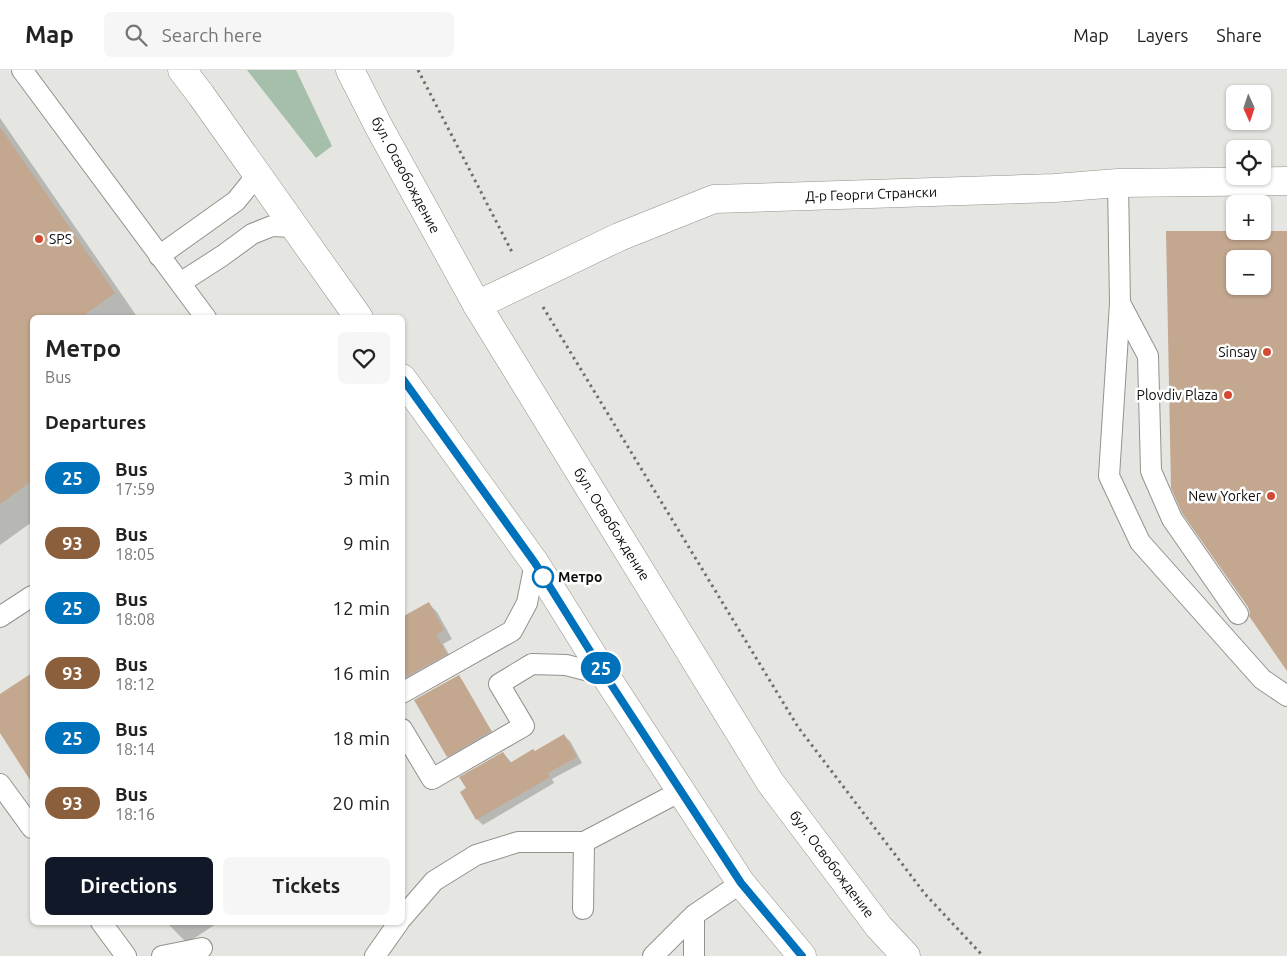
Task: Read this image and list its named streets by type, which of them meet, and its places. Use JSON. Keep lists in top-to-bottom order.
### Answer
{
  "streets": {
    "main road": ["бул. Освобождение", "Д-р Георги Странски"]
  },
  "crossings": [
    ["бул. Освобождение", "Д-р Георги Странски"]
  ],
  "places": [
    "SPS",
    "Sinsay",
    "Plovdiv Plaza",
    "New Yorker",
    "Метро"
  ],
  "lines": ["bus line 25"],
  "north": "bottom",
  "page": {
    "header": "Map",
    "search": "Search here",
    "nav": ["Map", "Layers", "Share"],
    "on_map": "25",
    "map_buttons": ["+", "−"],
    "heading": [
      ["Метро", "Bus"],
      "Departures"
    ],
    "list": [
      {
        "mark": "25",
        "name": "Bus",
        "note": "17:59",
        "value": "3 min"
      },
      {
        "mark": "93",
        "name": "Bus",
        "note": "18:05",
        "value": "9 min"
      },
      {
        "mark": "25",
        "name": "Bus",
        "note": "18:08",
        "value": "12 min"
      },
      {
        "mark": "93",
        "name": "Bus",
        "note": "18:12",
        "value": "16 min"
      },
      {
        "mark": "25",
        "name": "Bus",
        "note": "18:14",
        "value": "18 min"
      },
      {
        "mark": "93",
        "name": "Bus",
        "note": "18:16",
        "value": "20 min"
      }
    ],
    "buttons": ["Directions", "Tickets"]
  }
}
